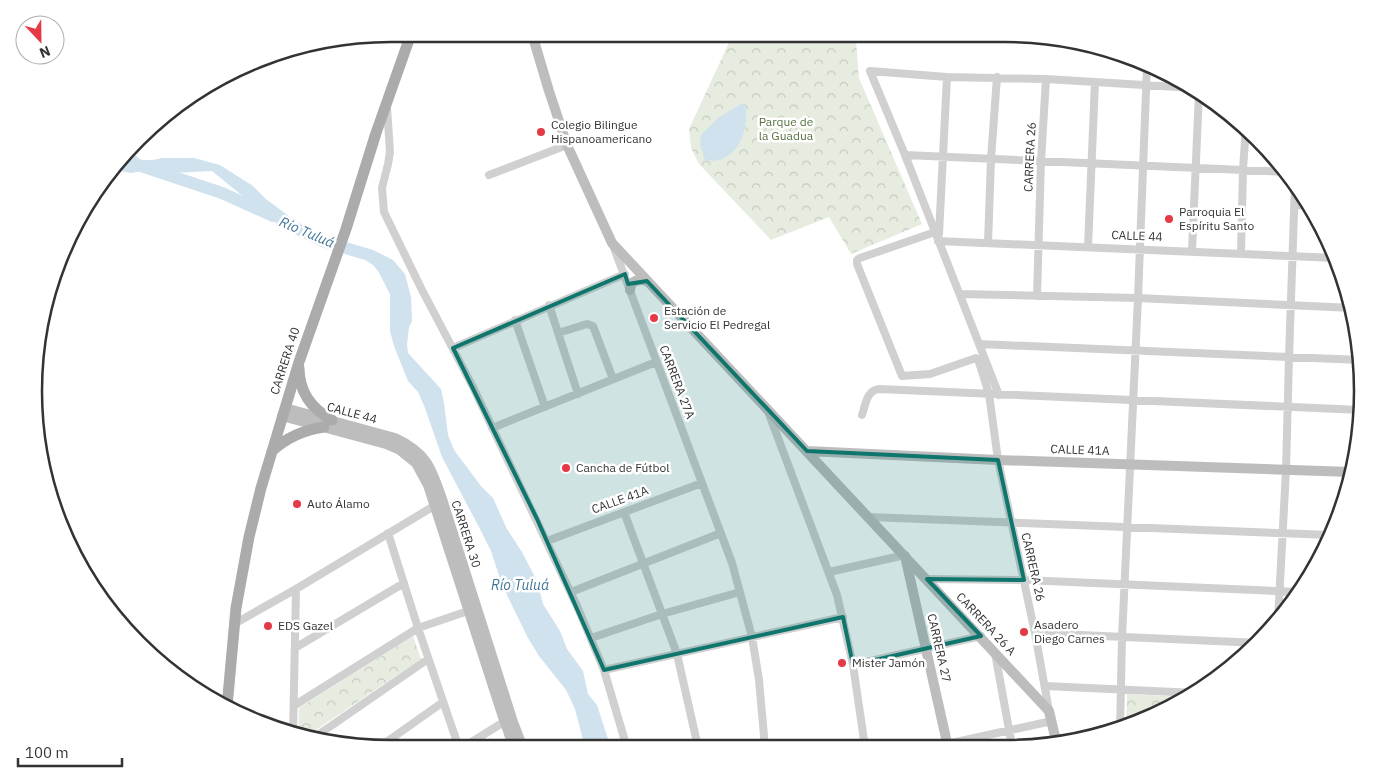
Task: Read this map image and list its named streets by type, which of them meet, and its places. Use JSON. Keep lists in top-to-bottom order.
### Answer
{
  "streets": {
    "main road": ["CARRERA 40"],
    "street": [
      "CARRERA 26",
      "CALLE 44",
      "CARRERA 27A",
      "CALLE 41A",
      "CARRERA 30",
      "CARRERA 26 A",
      "CARRERA 27"
    ]
  },
  "crossings": [
    ["CARRERA 26", "CALLE 44"],
    ["CARRERA 26", "CALLE 41A"],
    ["CARRERA 26", "CARRERA 26 A"],
    ["CALLE 44", "CARRERA 40"],
    ["CALLE 44", "CARRERA 30"],
    ["CARRERA 27A", "CALLE 41A"],
    ["CARRERA 27A", "CARRERA 26 A"],
    ["CALLE 41A", "CARRERA 26 A"],
    ["CARRERA 26 A", "CARRERA 27"]
  ],
  "water": ["Río Tuluá"],
  "parks": ["Parque de la Guadua"],
  "places": [
    "Colegio Bilingue Hispanoamericano",
    "Parroquia El Espíritu Santo",
    "Estación de Servicio El Pedregal",
    "Cancha de Fútbol",
    "Auto Álamo",
    "EDS Gazel",
    "Asadero Diego Carnes",
    "Mister Jamón"
  ],
  "scale_bar": "100 m",
  "north": "bottom"
}
